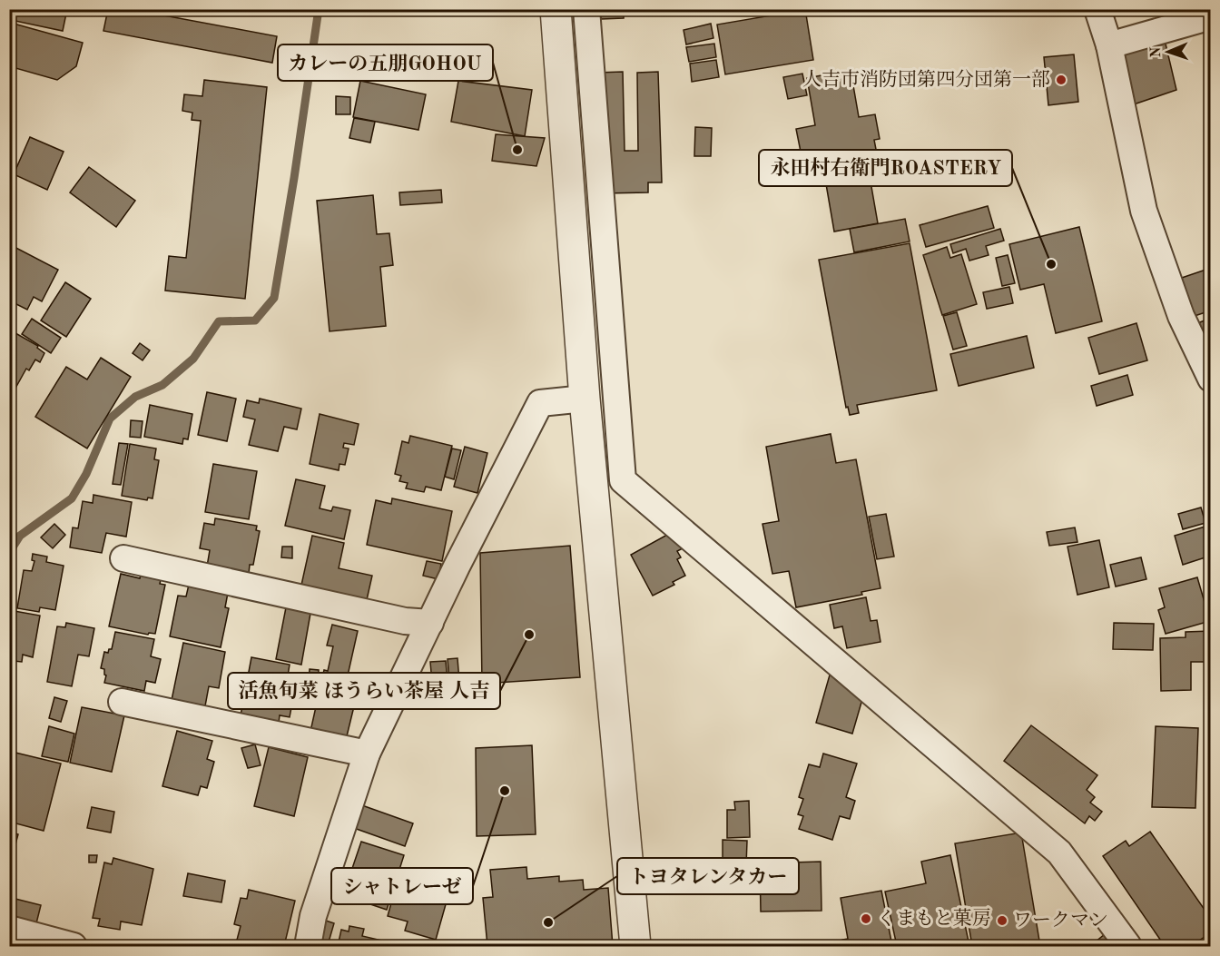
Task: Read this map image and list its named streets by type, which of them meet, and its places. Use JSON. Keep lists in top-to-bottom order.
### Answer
{
  "places": [
    "人吉市消防団第四分団第一部",
    "カレーの五朋GOHOU",
    "永田村右衛門ROASTERY",
    "活魚旬菜 ほうらい茶屋 人吉",
    "シャトレーゼ",
    "くまもと菓房",
    "ワークマン",
    "トヨタレンタカー"
  ],
  "north": "left"
}
